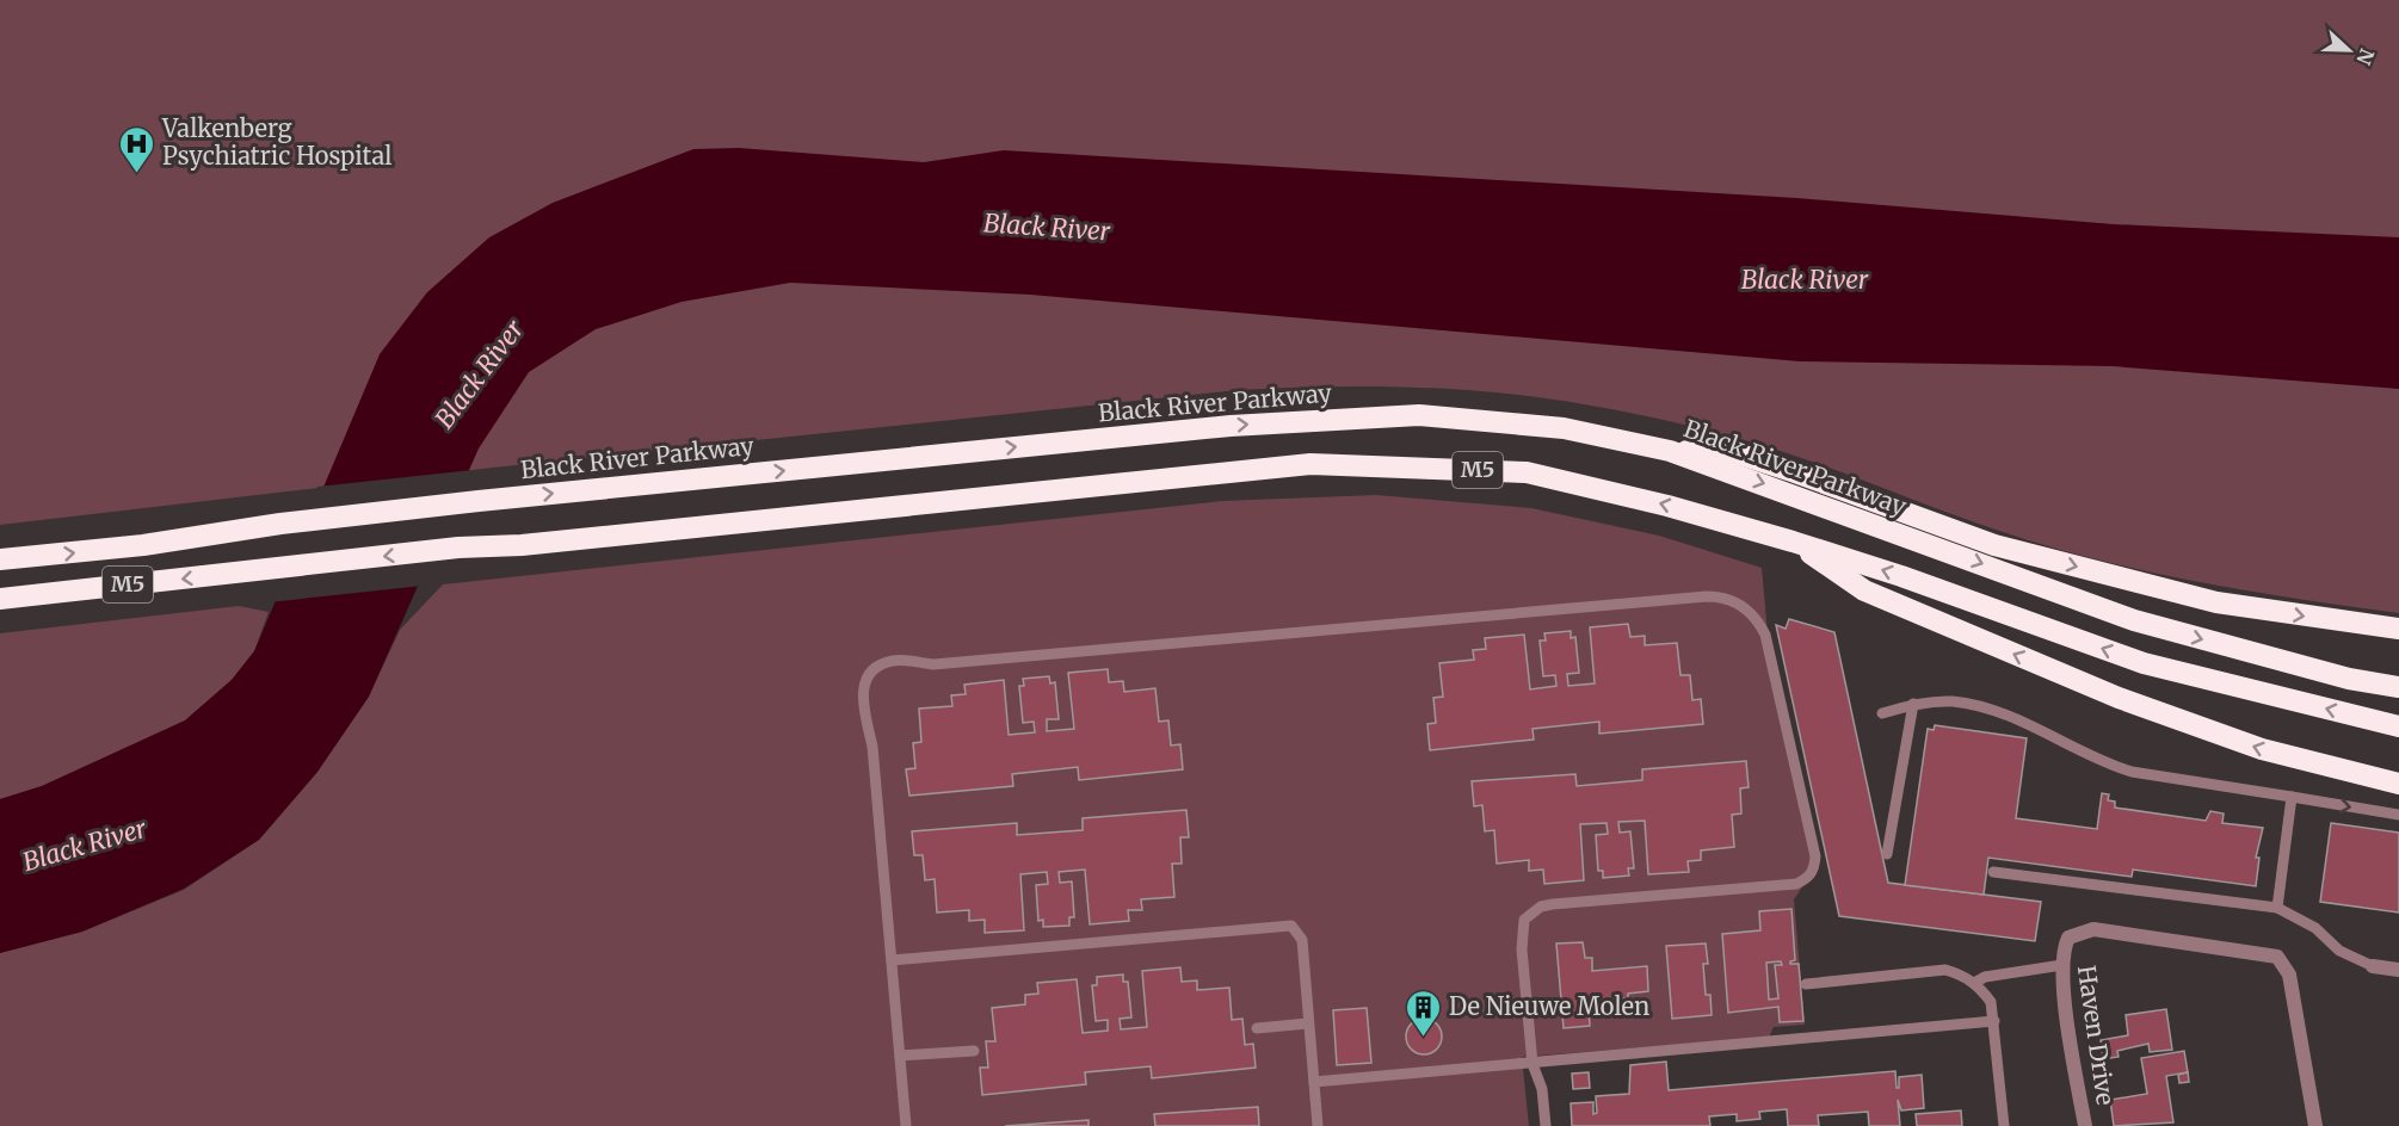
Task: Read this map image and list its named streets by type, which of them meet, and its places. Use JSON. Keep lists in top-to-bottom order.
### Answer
{
  "streets": {
    "highway": ["Black River Parkway", "M5"],
    "street": ["Haven Drive"]
  },
  "water": ["Black River"],
  "places": {
    "hospital": ["Valkenberg Psychiatric Hospital"],
    "building": ["De Nieuwe Molen"]
  },
  "north": "right"
}
